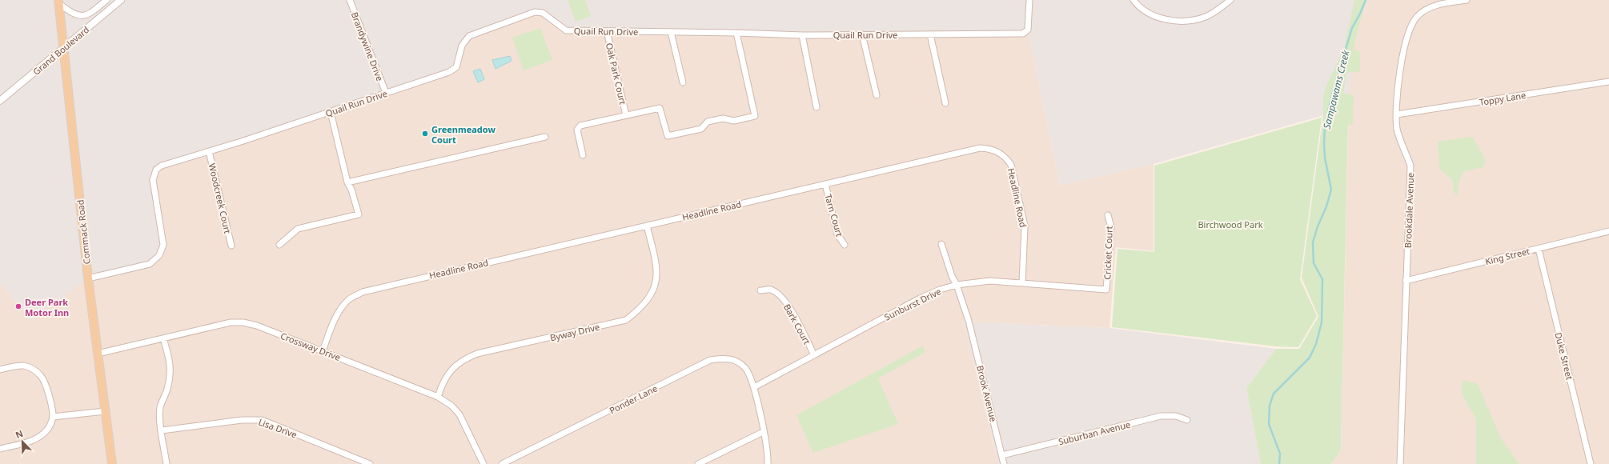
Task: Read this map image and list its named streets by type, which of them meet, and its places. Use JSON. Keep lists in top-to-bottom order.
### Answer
{
  "streets": {
    "main road": ["Commack Road"],
    "street": [
      "Quail Run Drive",
      "Brandywine Drive",
      "Grand Boulevard",
      "Oak Park Court",
      "Toppy Lane",
      "Headline Road",
      "Woodcreek Court",
      "Brookdale Avenue",
      "Tarn Court",
      "Cricket Court",
      "King Street",
      "Sunburst Drive",
      "Bark Court",
      "Byway Drive",
      "Crossway Drive",
      "Duke Street",
      "Brook Avenue",
      "Ponder Lane",
      "Lisa Drive",
      "Suburban Avenue"
    ]
  },
  "crossings": [
    ["Quail Run Drive", "Brandywine Drive"],
    ["Quail Run Drive", "Oak Park Court"],
    ["Quail Run Drive", "Woodcreek Court"],
    ["Quail Run Drive", "Commack Road"],
    ["Grand Boulevard", "Commack Road"],
    ["Toppy Lane", "Brookdale Avenue"],
    ["Headline Road", "Tarn Court"],
    ["Headline Road", "Sunburst Drive"],
    ["Headline Road", "Byway Drive"],
    ["Headline Road", "Crossway Drive"],
    ["Brookdale Avenue", "King Street"],
    ["Commack Road", "Crossway Drive"],
    ["Cricket Court", "Sunburst Drive"],
    ["King Street", "Duke Street"],
    ["Sunburst Drive", "Bark Court"],
    ["Sunburst Drive", "Brook Avenue"],
    ["Sunburst Drive", "Ponder Lane"],
    ["Byway Drive", "Crossway Drive"],
    ["Brook Avenue", "Suburban Avenue"]
  ],
  "water": ["Sampawams Creek"],
  "parks": ["Birchwood Park"],
  "places": ["Greenmeadow Court", "Deer Park Motor Inn"],
  "north": "top left"
}
